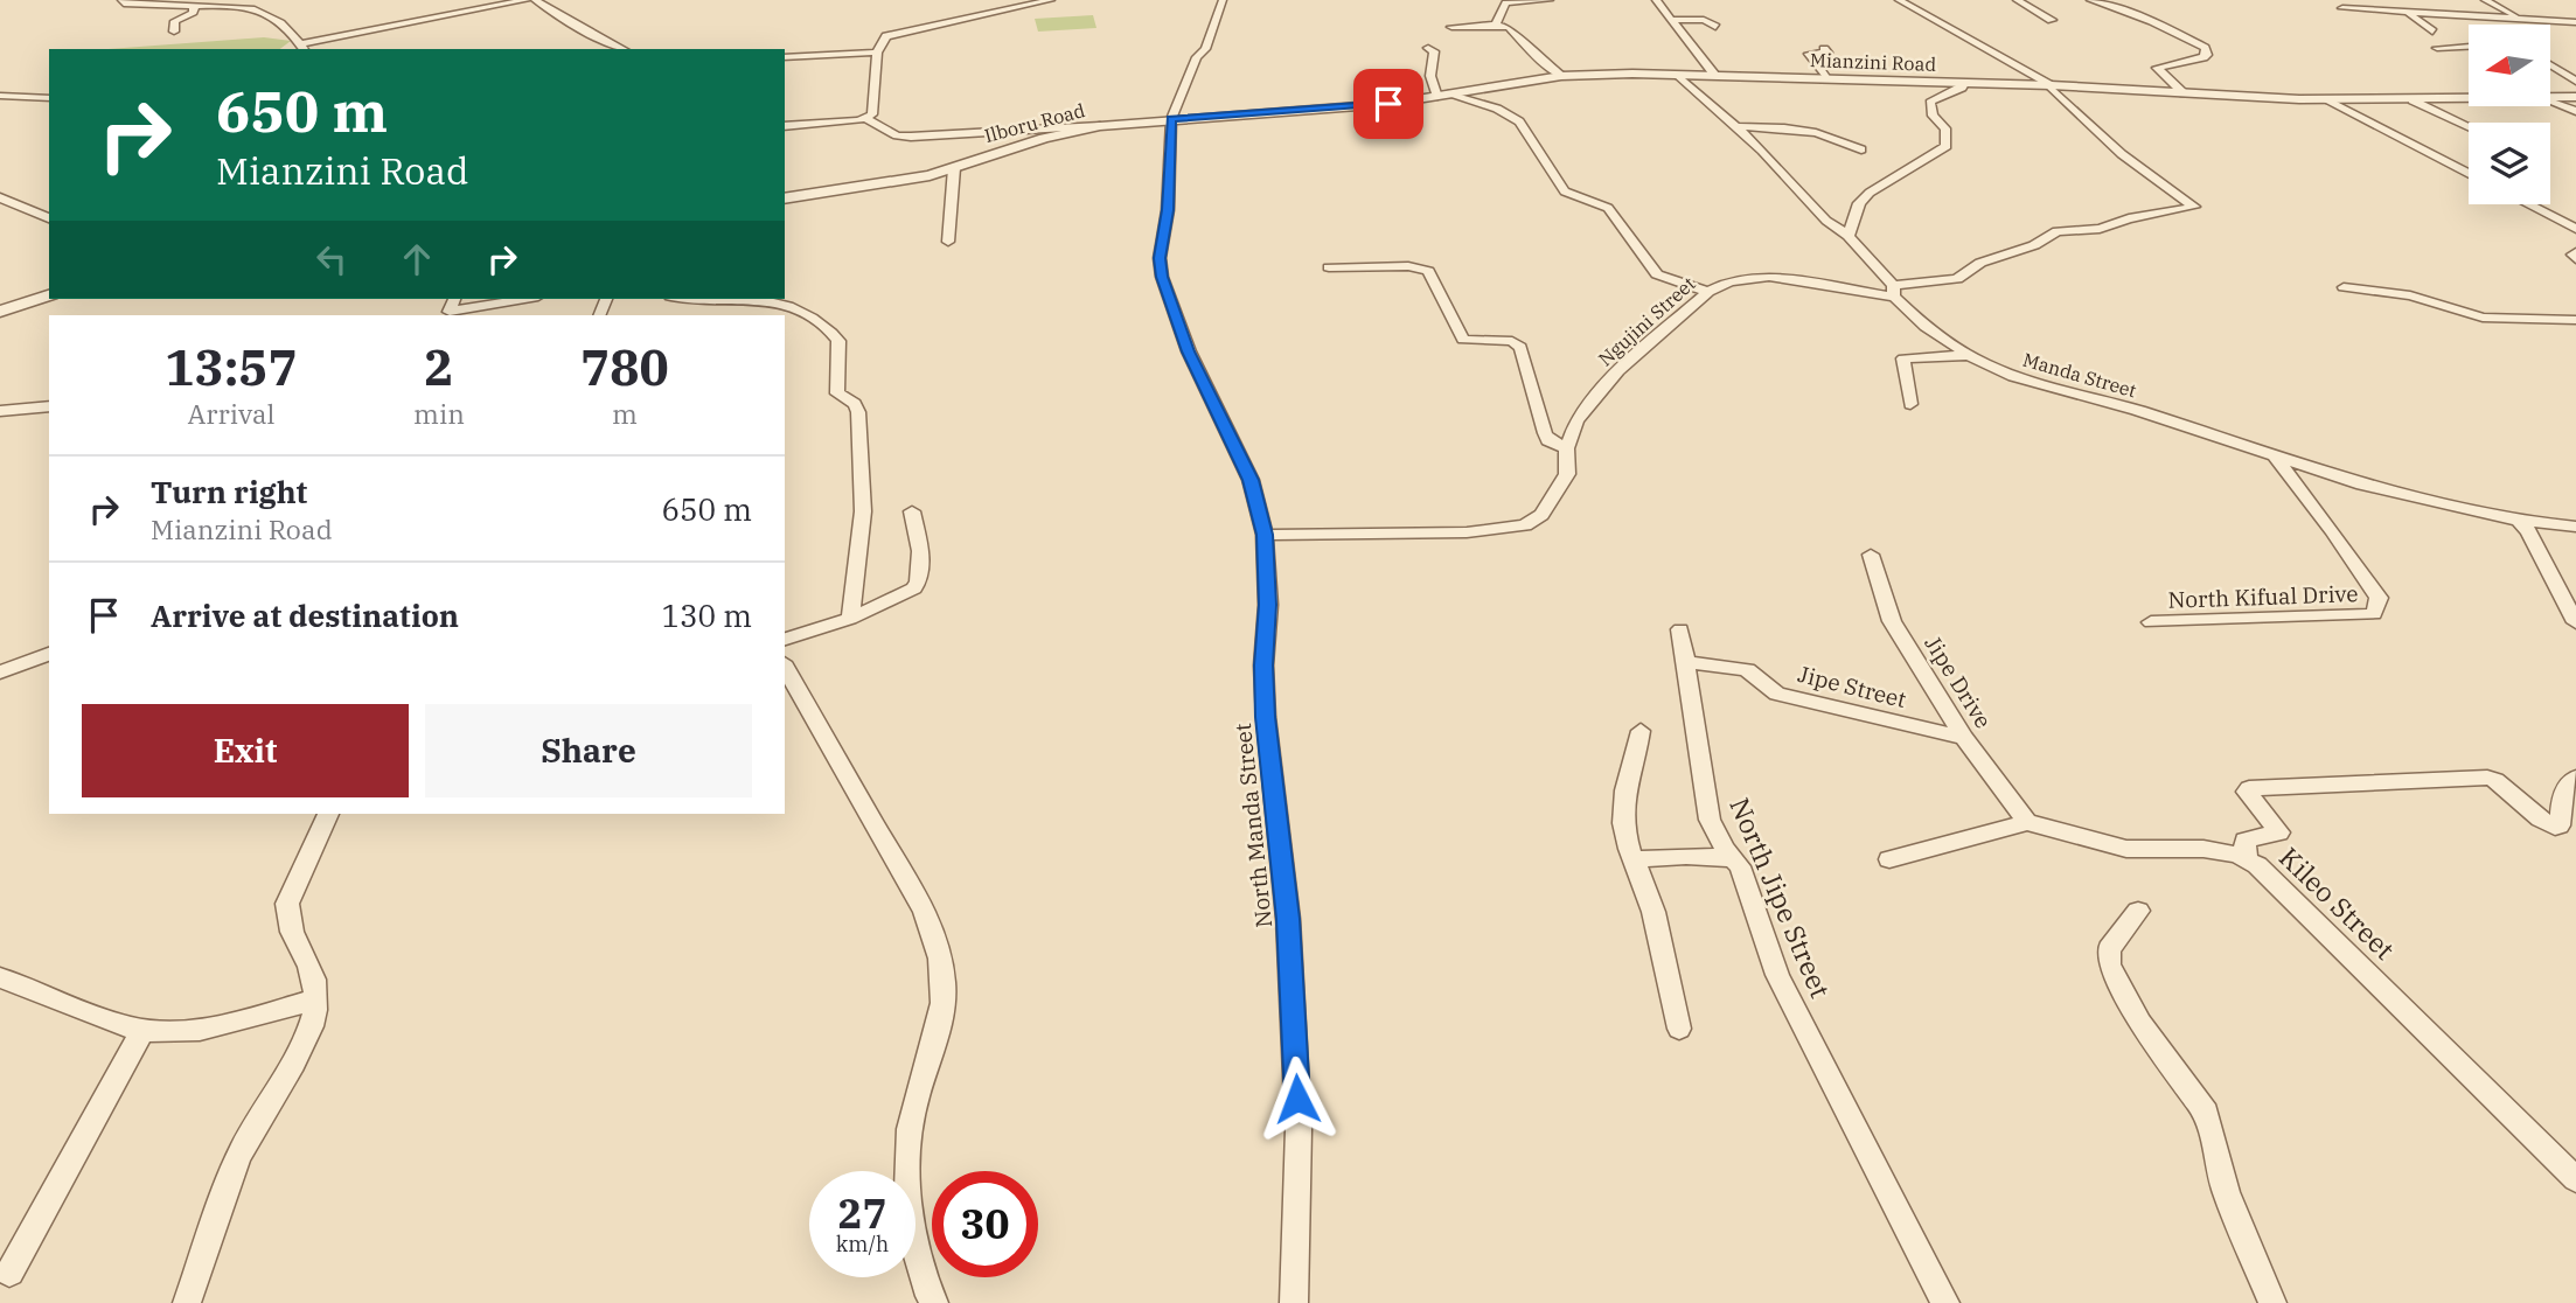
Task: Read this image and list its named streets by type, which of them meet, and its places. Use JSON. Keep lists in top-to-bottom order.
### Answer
{
  "streets": {
    "street": [
      "Mianzini Road",
      "Ilboru Road",
      "Ngujini Street",
      "Manda Street",
      "North Kifual Drive",
      "Jipe Drive",
      "Jipe Street",
      "North Manda Street",
      "North Jipe Street",
      "Kileo Street"
    ]
  },
  "crossings": [
    ["Mianzini Road", "Ilboru Road"],
    ["Mianzini Road", "Ngujini Street"],
    ["Mianzini Road", "Manda Street"],
    ["Mianzini Road", "North Manda Street"],
    ["Ilboru Road", "North Manda Street"],
    ["Ngujini Street", "Manda Street"],
    ["Ngujini Street", "North Manda Street"],
    ["Manda Street", "North Kifual Drive"],
    ["Jipe Drive", "Jipe Street"],
    ["Jipe Drive", "Kileo Street"],
    ["Jipe Street", "North Jipe Street"]
  ],
  "north": "left",
  "page": {
    "turn": ["650 m", "Mianzini Road"],
    "eta": [
      "13:57",
      "Arrival",
      "2",
      "min",
      "780",
      "m"
    ],
    "list": [
      {
        "name": "Turn right",
        "note": "Mianzini Road",
        "value": "650 m"
      },
      {
        "name": "Arrive at destination",
        "value": "130 m"
      }
    ],
    "buttons": ["Exit", "Share"],
    "speed": "27 km/h",
    "limit": "30"
  }
}
